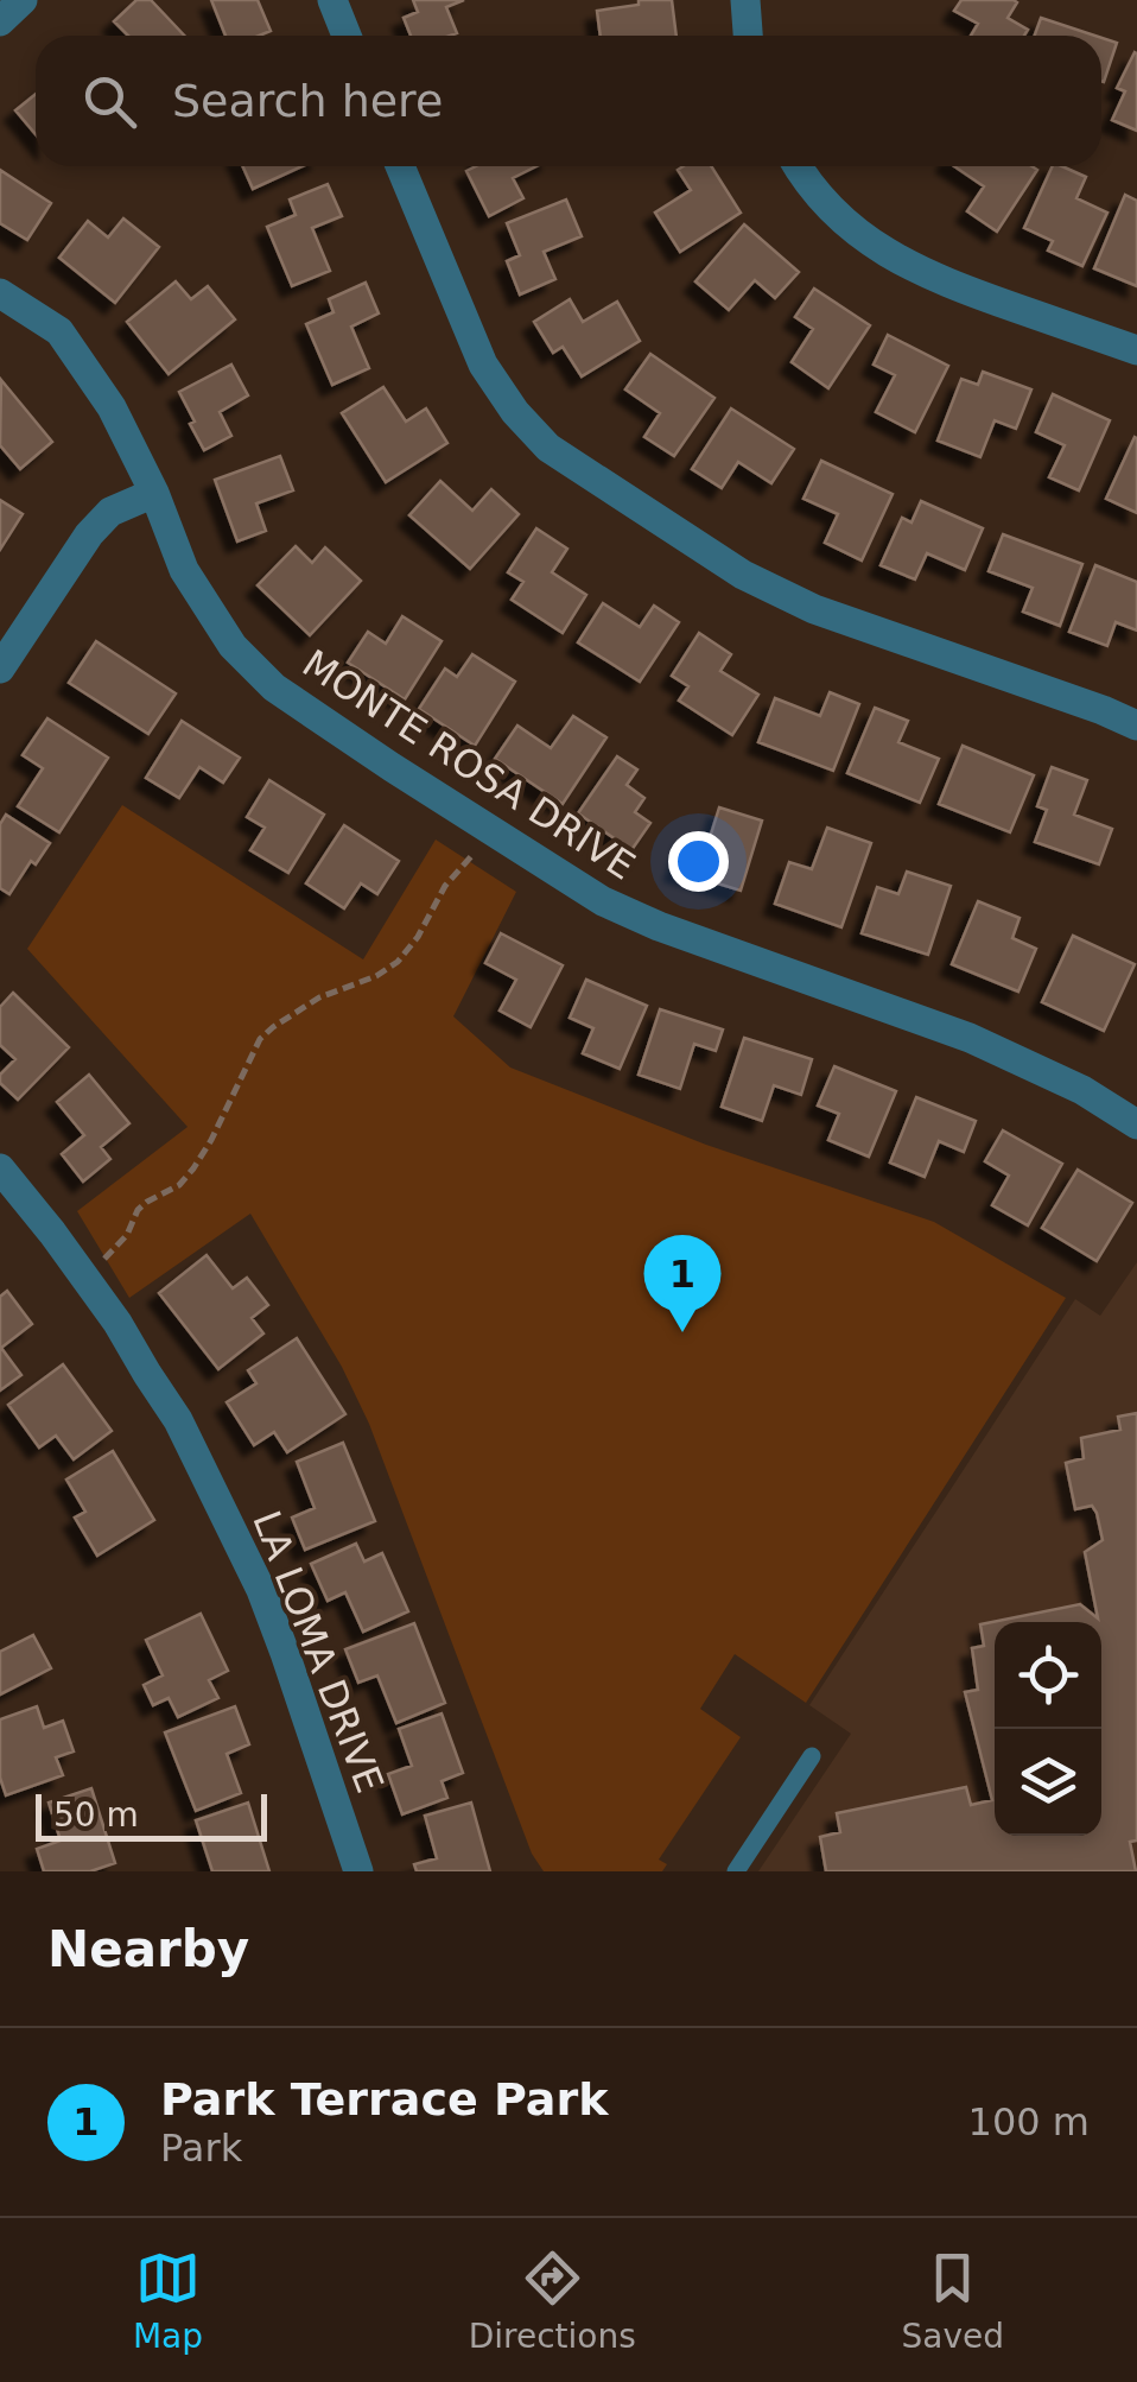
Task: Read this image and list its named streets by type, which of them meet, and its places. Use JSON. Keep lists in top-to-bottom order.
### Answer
{
  "streets": {
    "street": ["MONTE ROSA DRIVE", "LA LOMA DRIVE"]
  },
  "scale_bar": "50 m",
  "page": {
    "search": "Search here",
    "pins": "1",
    "scale": "50 m",
    "heading": "Nearby",
    "list": [
      {
        "mark": "1",
        "name": "Park Terrace Park",
        "note": "Park",
        "value": "100 m"
      }
    ],
    "nav": ["Map", "Directions", "Saved"]
  }
}
